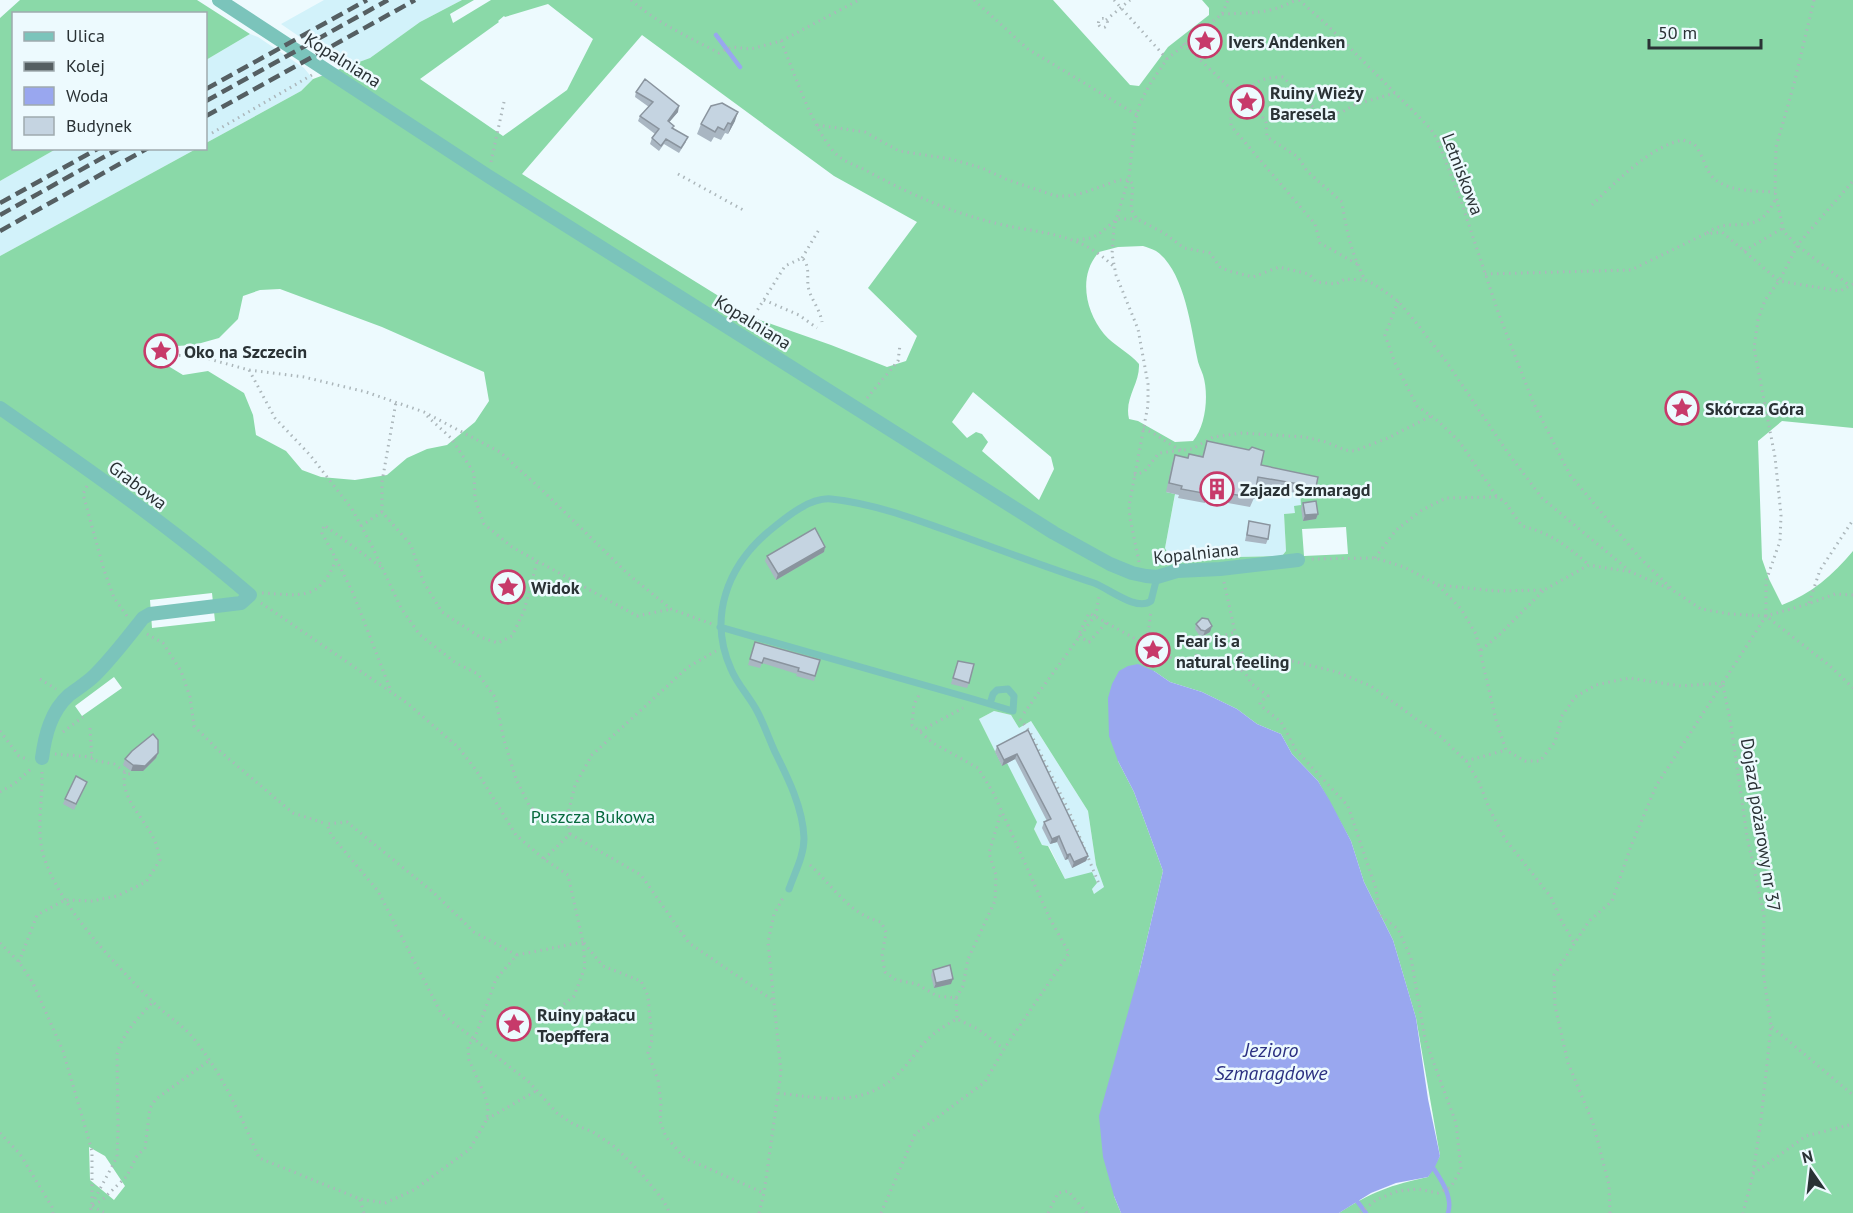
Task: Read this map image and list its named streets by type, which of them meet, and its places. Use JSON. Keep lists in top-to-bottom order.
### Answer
{
  "streets": {
    "street": ["Kopalniana", "Grabowa"],
    "path": ["Letniskowa", "Dojazd pożarowy nr 37"]
  },
  "water": ["Jezioro Szmaragdowe"],
  "parks": ["Puszcza Bukowa"],
  "places": {
    "place": [
      "Ivers Andenken",
      "Ruiny Wieży Baresela",
      "Oko na Szczecin",
      "Skórcza Góra",
      "Widok",
      "Fear is a natural feeling",
      "Ruiny pałacu Toepffera"
    ],
    "building": ["Zajazd Szmaragd"]
  },
  "legend": [
    "Ulica",
    "Kolej",
    "Woda",
    "Budynek"
  ],
  "scale_bar": "50 m",
  "north": "top"
}
